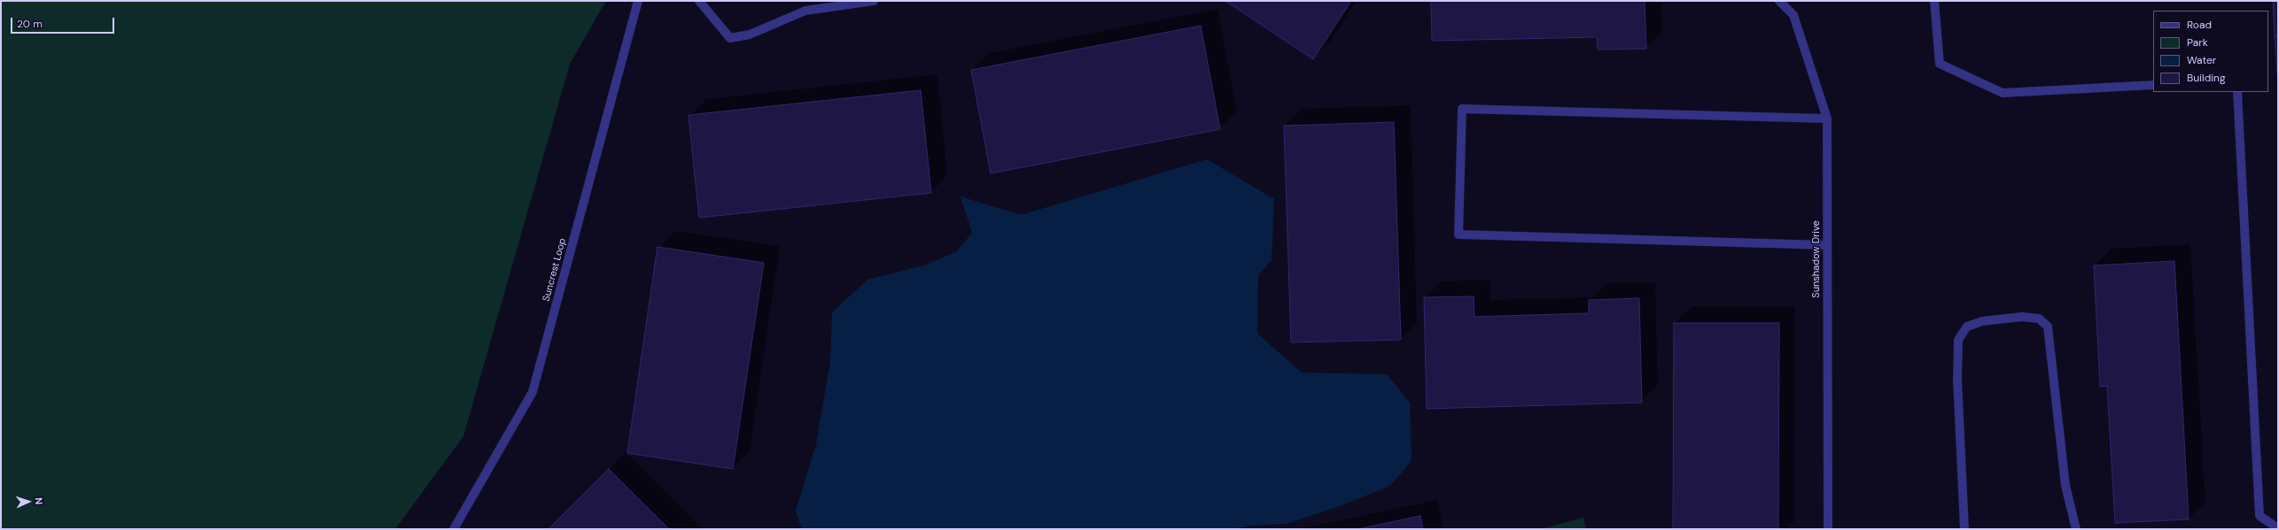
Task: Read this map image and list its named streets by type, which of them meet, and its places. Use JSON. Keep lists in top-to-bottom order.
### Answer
{
  "streets": {
    "street": ["Sunshadow Drive", "Suncrest Loop"]
  },
  "legend": [
    "Road",
    "Park",
    "Water",
    "Building"
  ],
  "scale_bar": "20 m",
  "north": "right"
}
